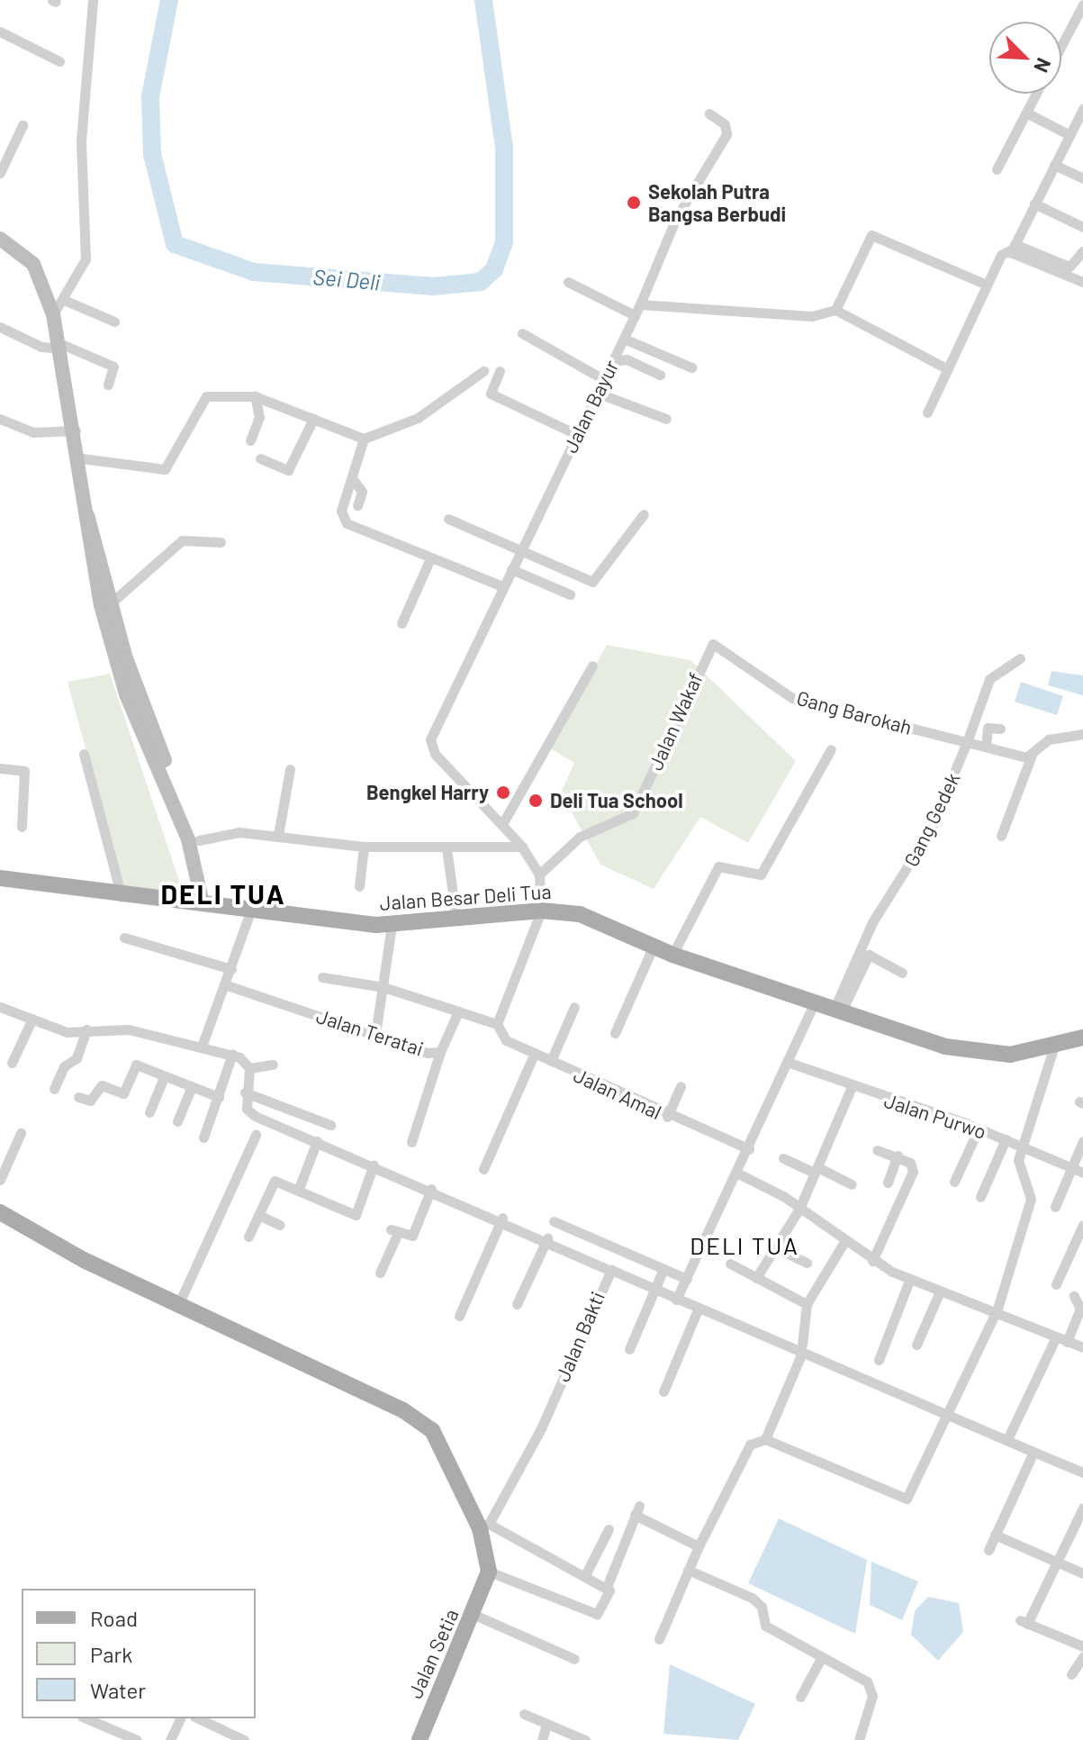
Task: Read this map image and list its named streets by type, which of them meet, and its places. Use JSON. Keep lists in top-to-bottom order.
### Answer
{
  "streets": {
    "main road": ["Jalan Besar Deli Tua", "Jalan Setia"],
    "street": [
      "Jalan Bayur",
      "Gang Barokah",
      "Jalan Wakaf",
      "Gang Gedek",
      "Jalan Teratai",
      "Jalan Amal",
      "Jalan Purwo",
      "Jalan Bakti"
    ]
  },
  "crossings": [
    ["Jalan Bayur", "Jalan Wakaf"],
    ["Jalan Bayur", "Jalan Besar Deli Tua"],
    ["Gang Barokah", "Jalan Wakaf"],
    ["Gang Barokah", "Gang Gedek"],
    ["Gang Gedek", "Jalan Besar Deli Tua"]
  ],
  "districts": ["DELI TUA", "DELI TUA"],
  "water": ["Sei Deli"],
  "places": ["Sekolah Putra Bangsa Berbudi", "Bengkel Harry", "Deli Tua School"],
  "legend": ["Road", "Park", "Water"],
  "north": "bottom right"
}
